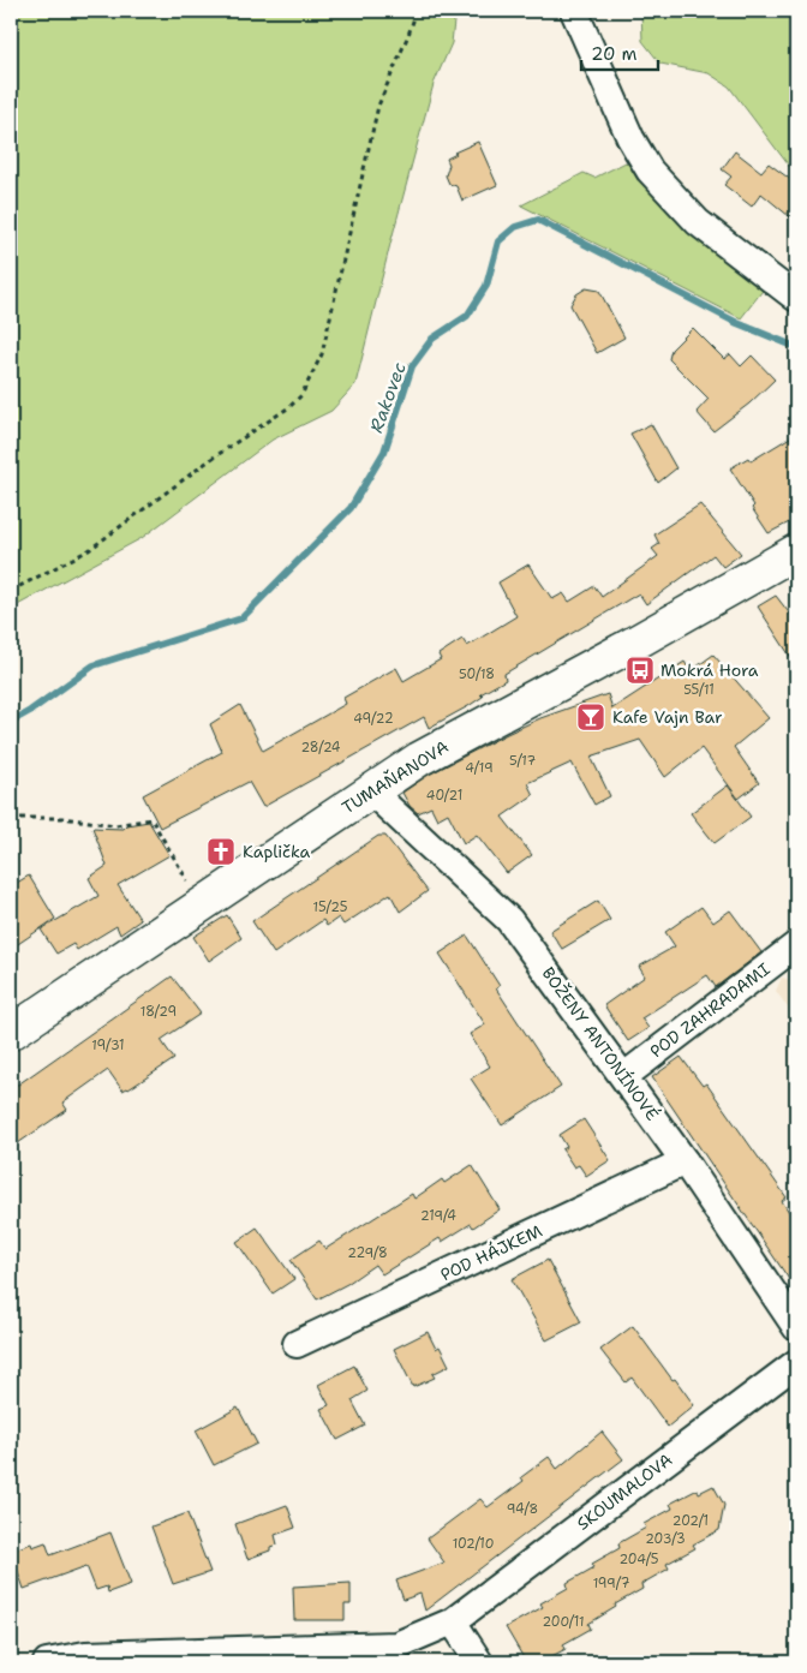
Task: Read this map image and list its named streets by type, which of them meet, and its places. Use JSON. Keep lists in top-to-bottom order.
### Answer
{
  "streets": {
    "street": [
      "TUMAŇANOVA",
      "POD ZAHRADAMI",
      "BOŽENY ANTONÍNOVÉ",
      "POD HÁJKEM",
      "SKOUMALOVA"
    ]
  },
  "crossings": [
    ["TUMAŇANOVA", "BOŽENY ANTONÍNOVÉ"],
    ["POD ZAHRADAMI", "BOŽENY ANTONÍNOVÉ"],
    ["BOŽENY ANTONÍNOVÉ", "POD HÁJKEM"]
  ],
  "water": ["Rakovec"],
  "places": {
    "bus stop": ["Mokrá Hora"],
    "bar": ["Kafe Vajn Bar"],
    "church": ["Kaplička"]
  },
  "house_numbers": [
    "50/18",
    "55/11",
    "49/22",
    "28/24",
    "5/17",
    "4/19",
    "40/21",
    "15/25",
    "18/29",
    "19/31",
    "219/4",
    "229/8",
    "94/8",
    "202/1",
    "203/3",
    "102/10",
    "204/5",
    "199/7",
    "200/11"
  ],
  "scale_bar": "20 m"
}
